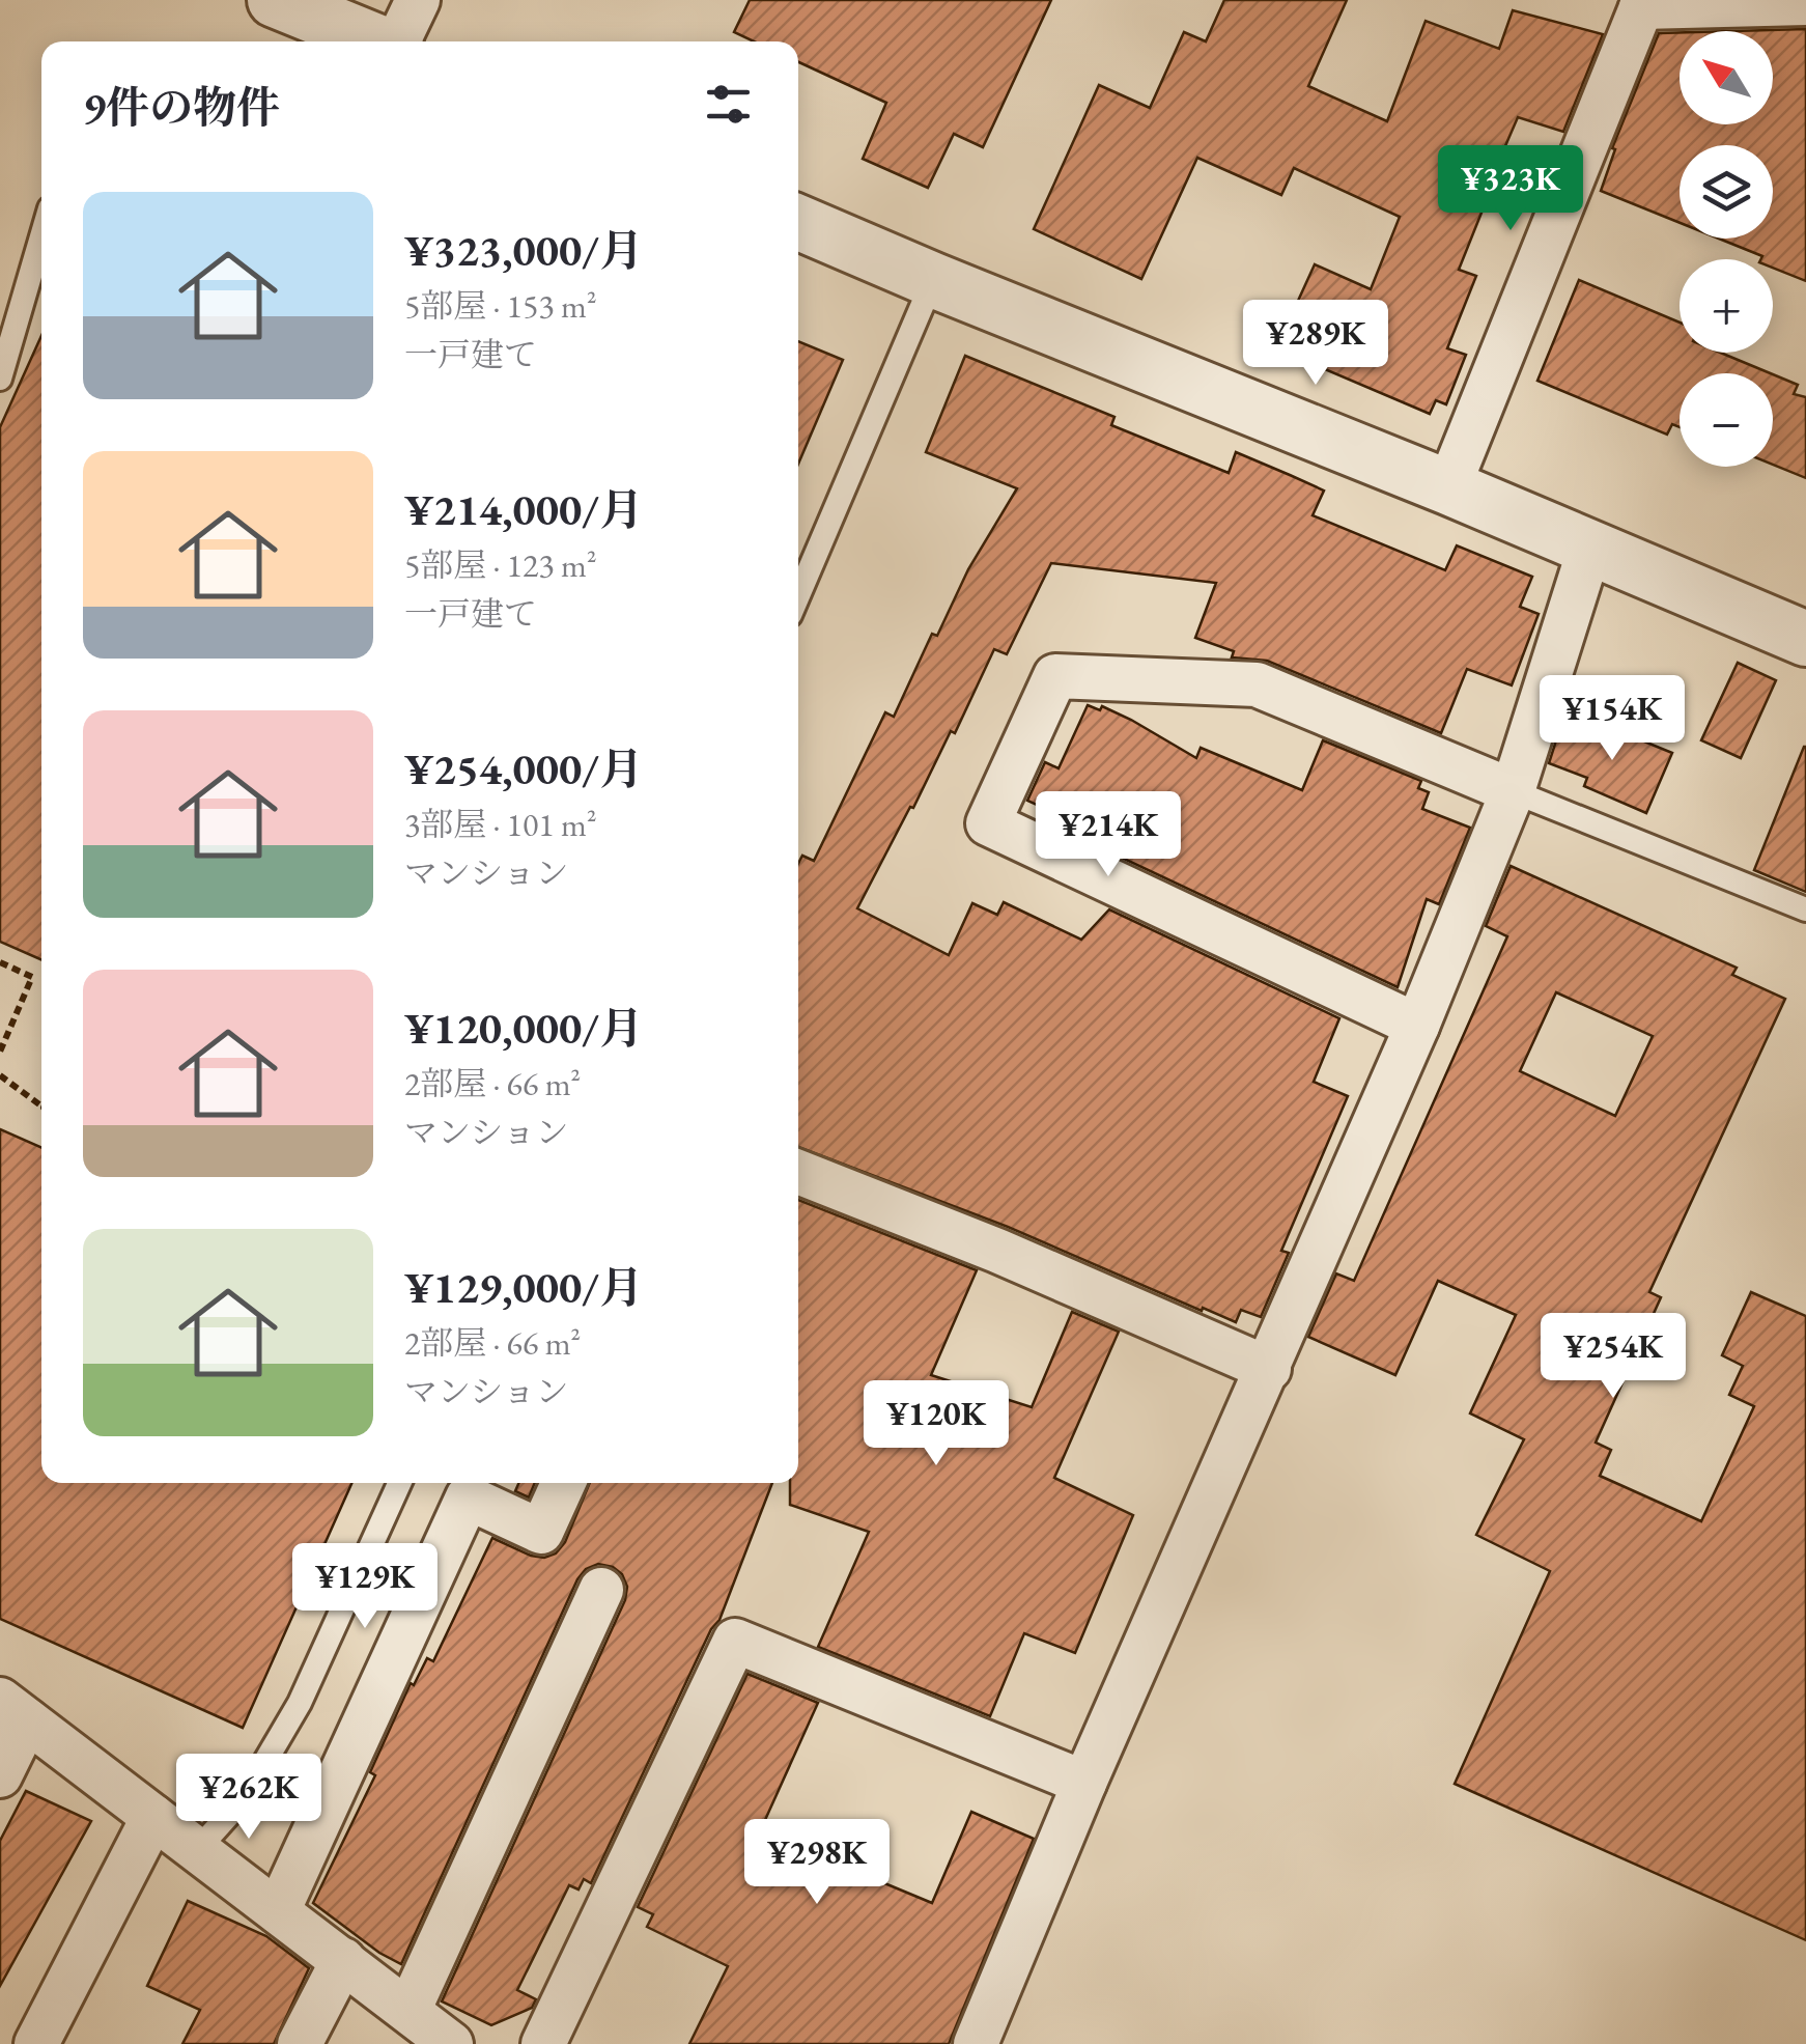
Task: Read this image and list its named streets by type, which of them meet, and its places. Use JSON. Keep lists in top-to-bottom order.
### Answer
{
  "north": "top left",
  "page": {
    "map_buttons": ["+", "−"],
    "heading": "9件の物件",
    "price": [
      "¥323K",
      "¥289K",
      "¥154K",
      "¥214K",
      "¥254K",
      "¥120K",
      "¥129K",
      "¥262K",
      "¥298K"
    ],
    "list": [
      {
        "name": "¥323,000/月",
        "note": "5部屋 · 153 m² · 一戸建て"
      },
      {
        "name": "¥214,000/月",
        "note": "5部屋 · 123 m² · 一戸建て"
      },
      {
        "name": "¥254,000/月",
        "note": "3部屋 · 101 m² · マンション"
      },
      {
        "name": "¥120,000/月",
        "note": "2部屋 · 66 m² · マンション"
      },
      {
        "name": "¥129,000/月",
        "note": "2部屋 · 66 m² · マンション"
      }
    ]
  }
}
